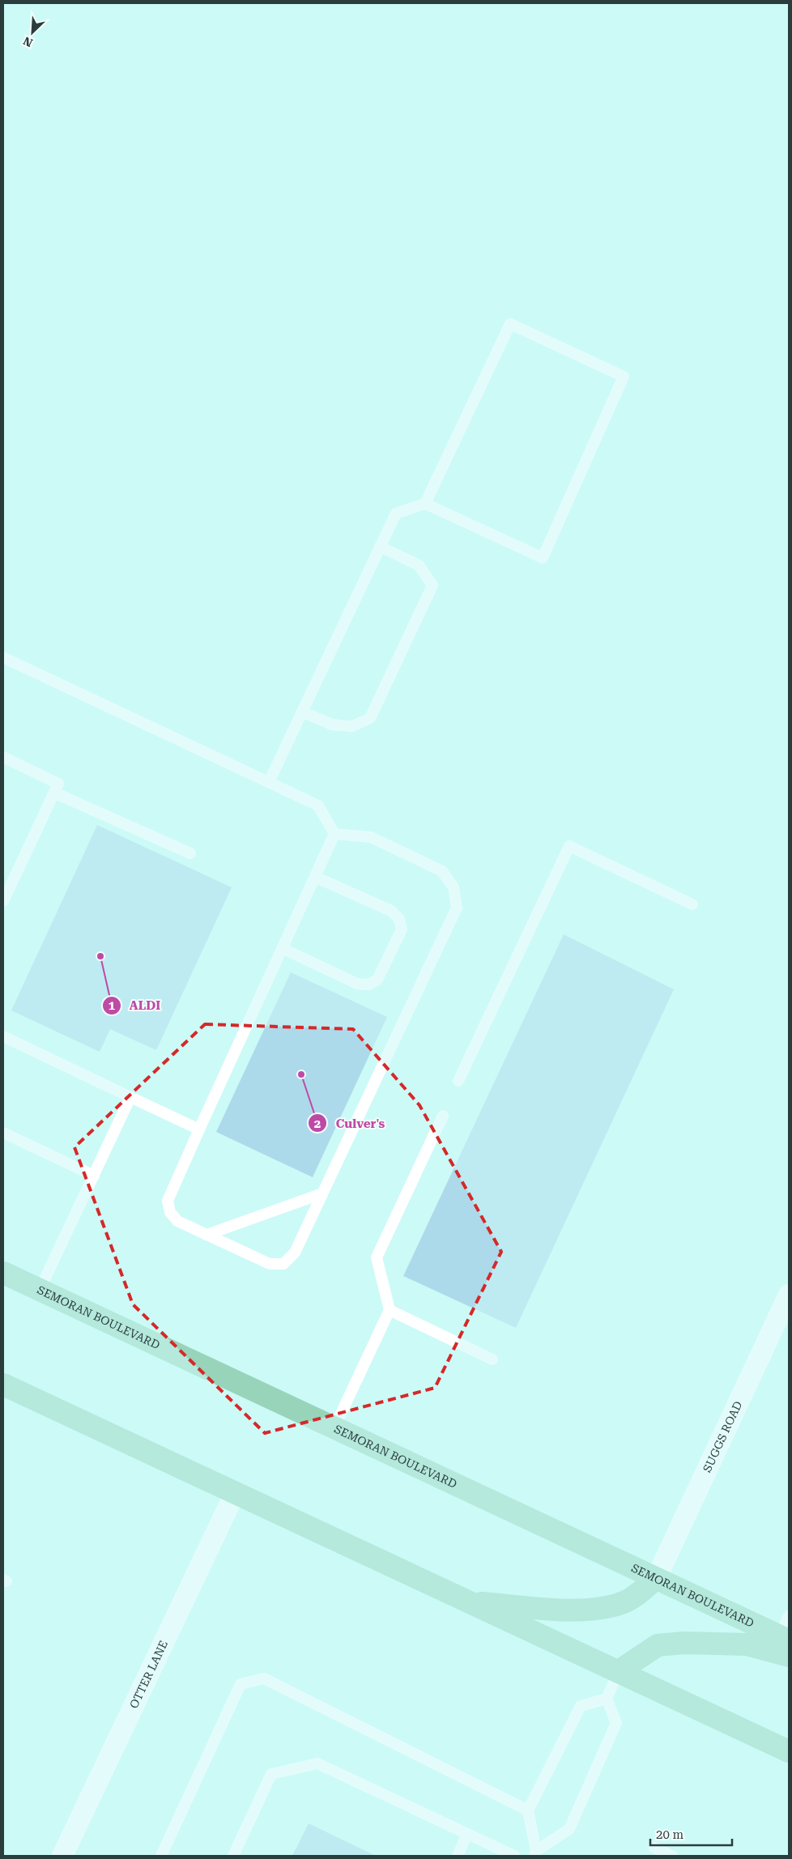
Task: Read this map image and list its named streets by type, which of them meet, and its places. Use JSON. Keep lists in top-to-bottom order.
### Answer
{
  "streets": {
    "main road": ["SEMORAN BOULEVARD"],
    "street": ["SUGGS ROAD", "OTTER LANE"]
  },
  "crossings": [
    ["SEMORAN BOULEVARD", "SUGGS ROAD"]
  ],
  "places": ["ALDI", "Culver's"],
  "scale_bar": "20 m",
  "north": "bottom left"
}
